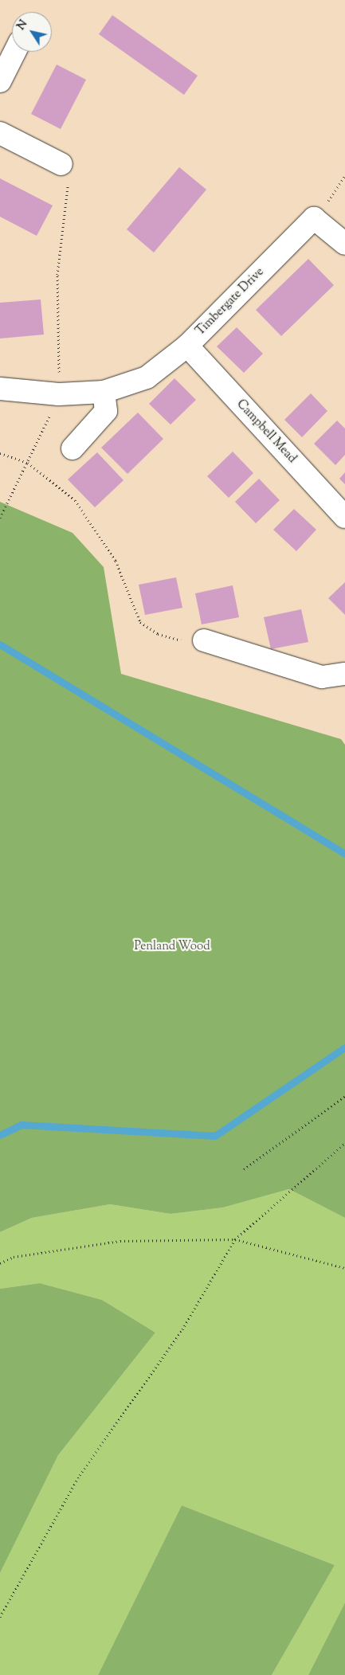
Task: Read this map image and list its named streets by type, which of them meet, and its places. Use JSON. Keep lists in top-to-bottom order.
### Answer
{
  "streets": {
    "street": ["Timbergate Drive", "Campbell Mead"]
  },
  "crossings": [
    ["Timbergate Drive", "Campbell Mead"]
  ],
  "parks": ["Penland Wood"],
  "north": "top left"
}
